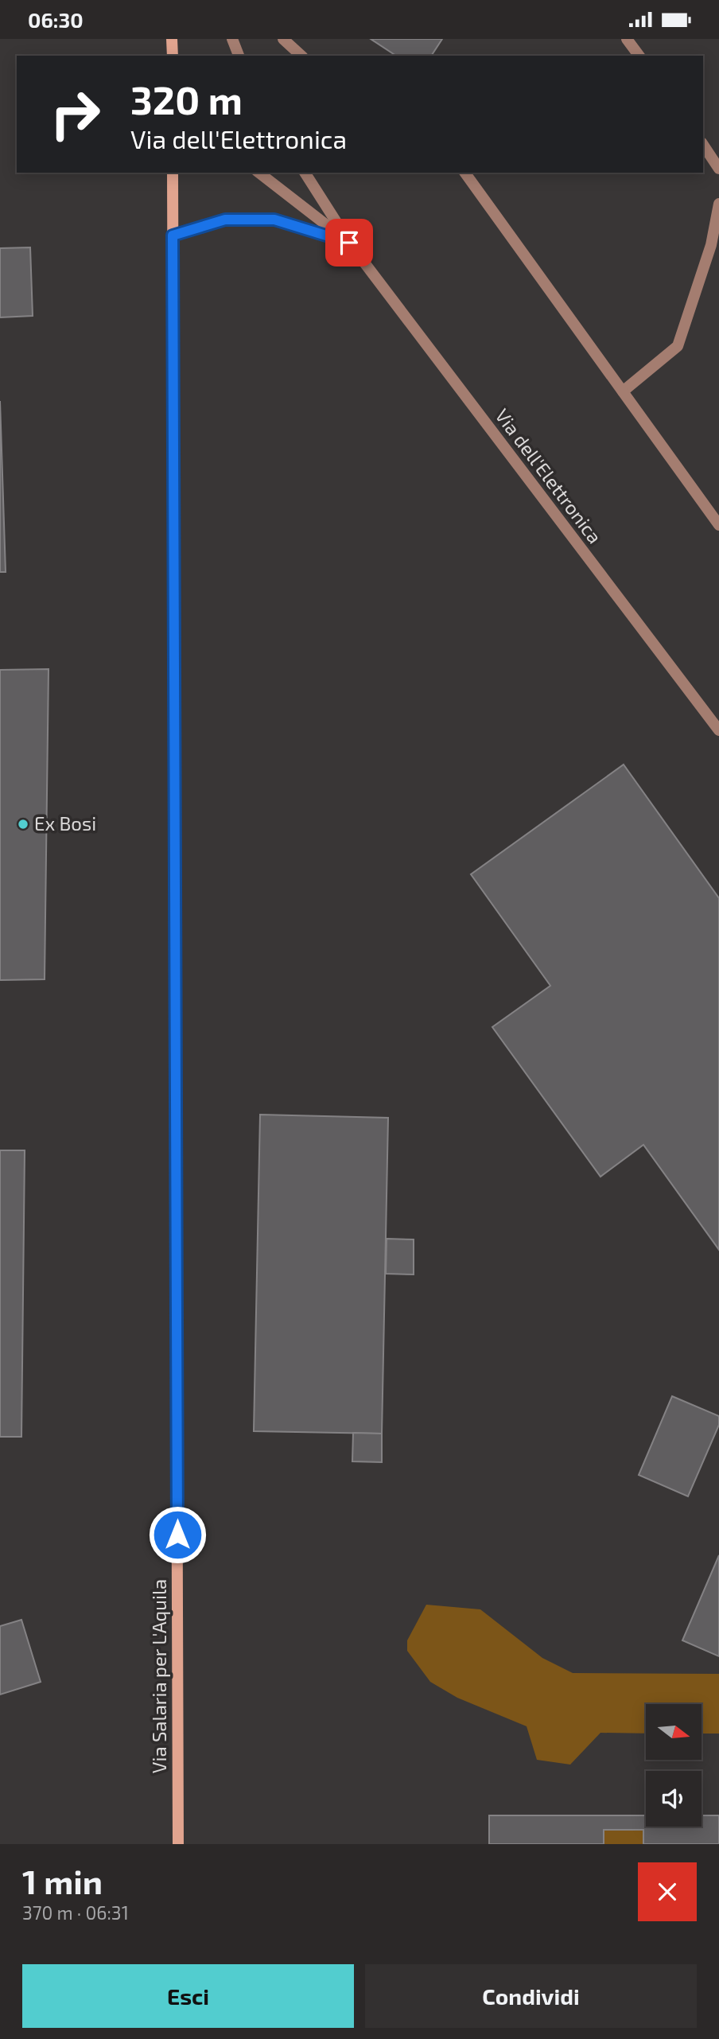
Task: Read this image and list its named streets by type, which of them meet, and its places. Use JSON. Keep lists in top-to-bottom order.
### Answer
{
  "streets": {
    "main road": ["Via Salaria per L'Aquila"],
    "street": ["Via dell'Elettronica"]
  },
  "places": ["Ex Bosi"],
  "north": "right",
  "page": {
    "status": "06:30",
    "turn": ["320 m", "Via dell'Elettronica"],
    "heading": ["1 min", "370 m · 06:31"],
    "buttons": ["Esci", "Condividi"]
  }
}
